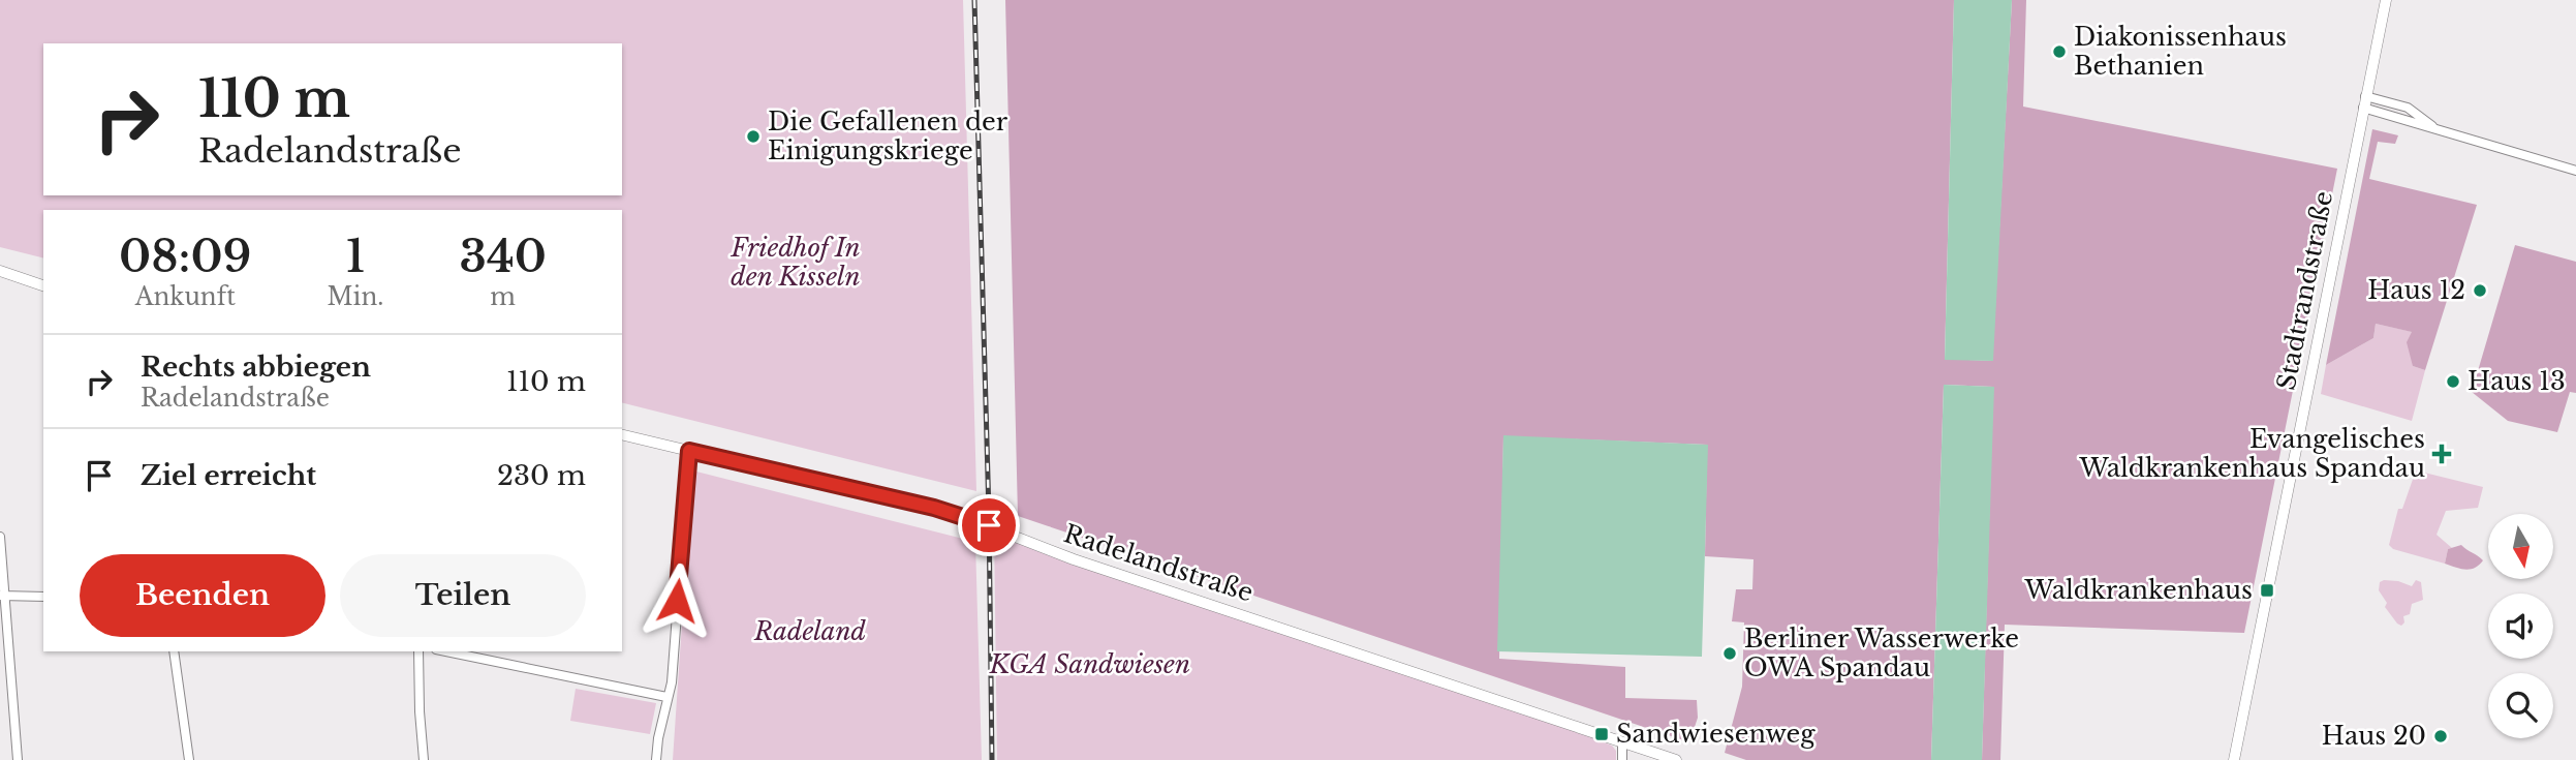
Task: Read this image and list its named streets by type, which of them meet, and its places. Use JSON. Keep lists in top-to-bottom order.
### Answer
{
  "streets": {
    "street": ["Stadtrandstraße", "Radelandstraße"]
  },
  "parks": ["Friedhof In den Kisseln", "Radeland", "KGA Sandwiesen"],
  "places": {
    "other": [
      "Diakonissenhaus Bethanien",
      "Die Gefallenen der Einigungskriege",
      "Haus 12",
      "Haus 13",
      "Berliner Wasserwerke OWA Spandau",
      "Haus 20"
    ],
    "health": ["Evangelisches Waldkrankenhaus Spandau"],
    "transit": ["Waldkrankenhaus", "Sandwiesenweg"]
  },
  "north": "bottom",
  "page": {
    "turn": ["110 m", "Radelandstraße"],
    "eta": [
      "08:09",
      "Ankunft",
      "1",
      "Min.",
      "340",
      "m"
    ],
    "list": [
      {
        "name": "Rechts abbiegen",
        "note": "Radelandstraße",
        "value": "110 m"
      },
      {
        "name": "Ziel erreicht",
        "value": "230 m"
      }
    ],
    "buttons": ["Beenden", "Teilen"]
  }
}
